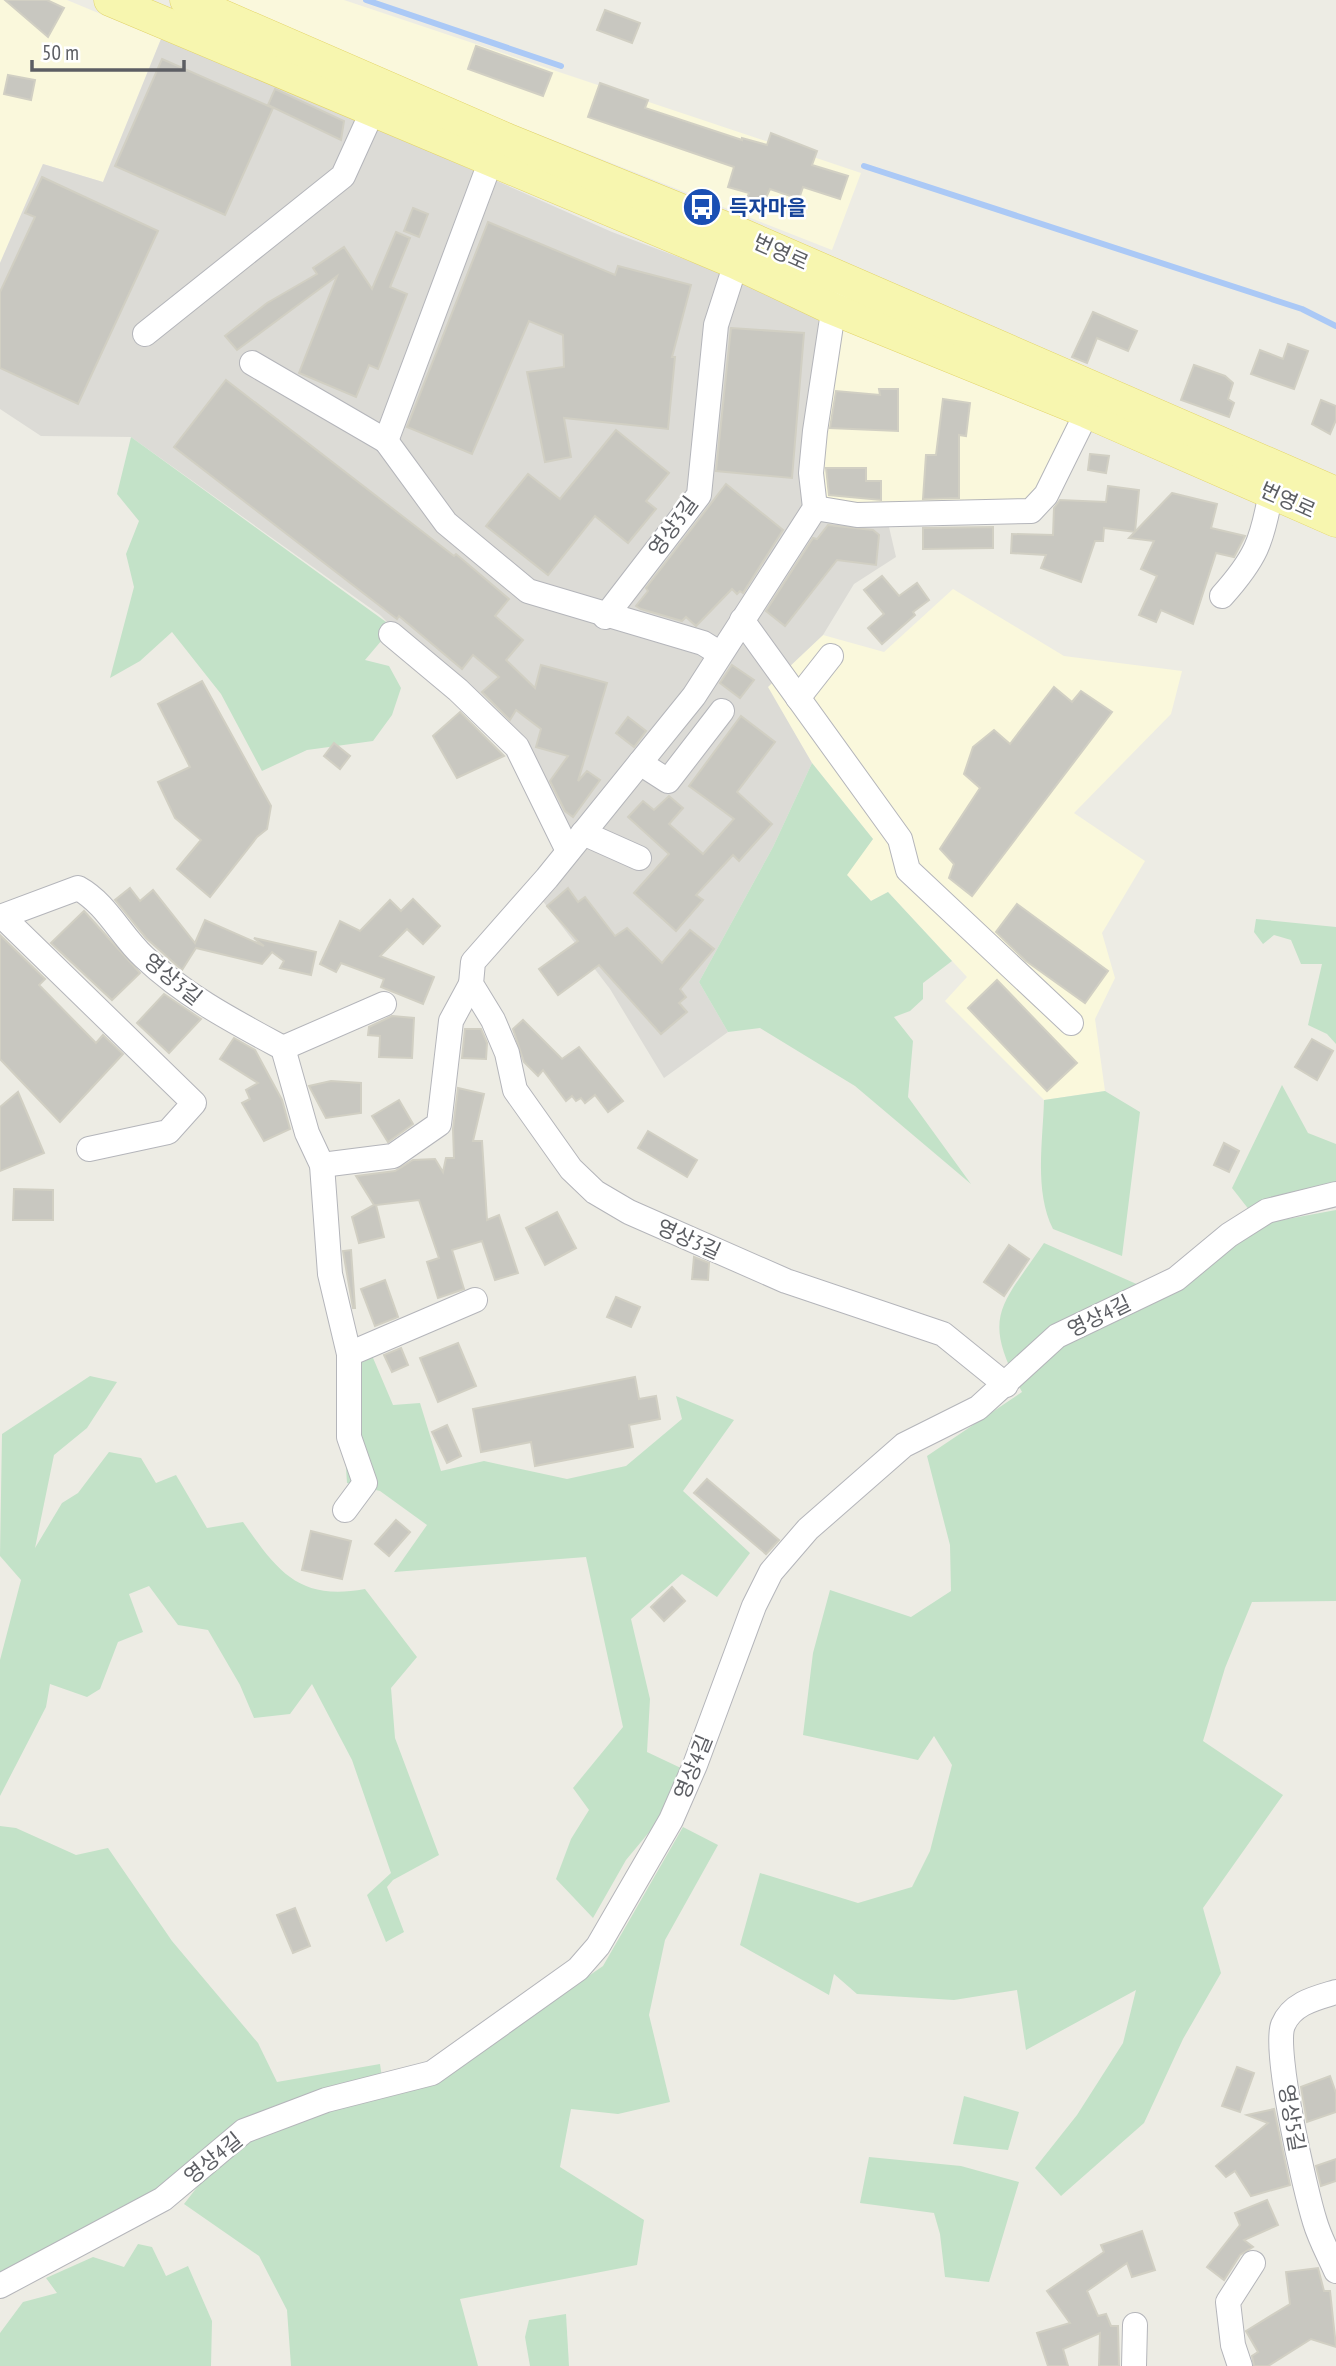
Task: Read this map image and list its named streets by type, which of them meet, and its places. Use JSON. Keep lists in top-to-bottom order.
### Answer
{
  "streets": {
    "main road": ["번영로"],
    "street": ["영상3길", "영상4길", "영상5길"]
  },
  "crossings": [
    ["번영로", "영상3길"],
    ["영상3길", "영상4길"]
  ],
  "places": {
    "bus stop": ["득자마을"]
  },
  "scale_bar": "50 m"
}
